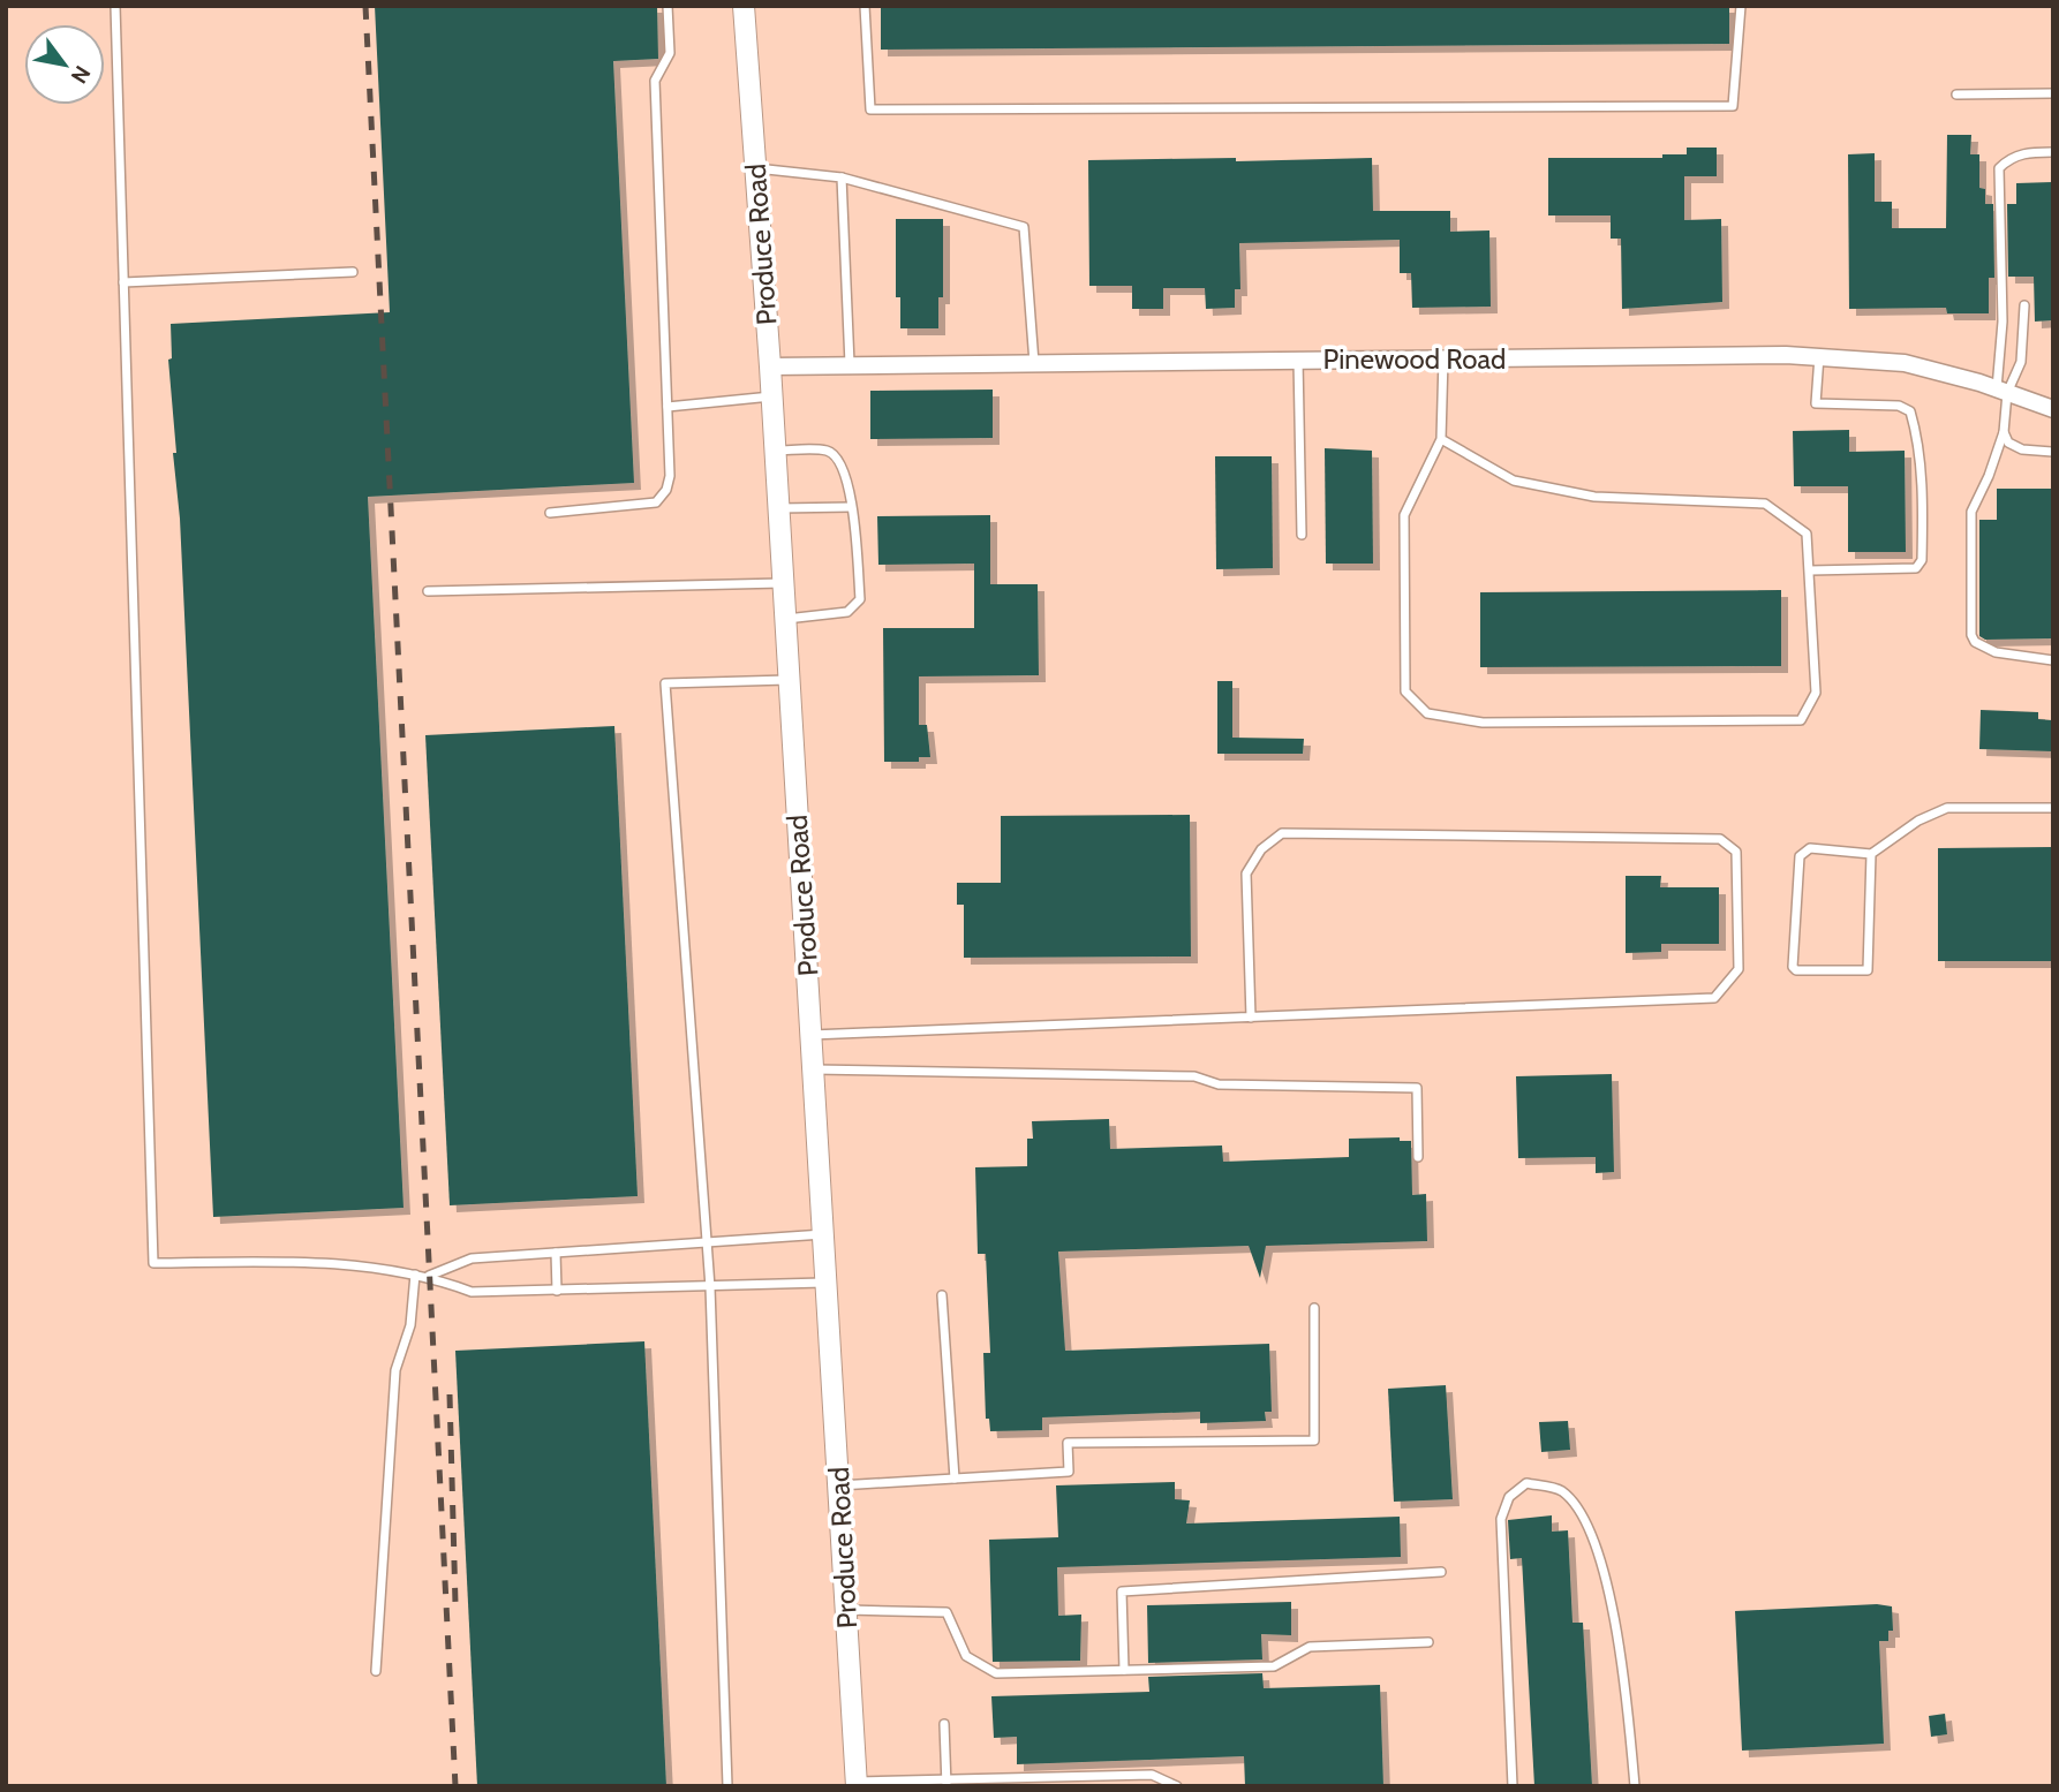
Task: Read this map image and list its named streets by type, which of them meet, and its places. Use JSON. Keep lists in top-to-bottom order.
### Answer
{
  "streets": {
    "street": ["Produce Road", "Pinewood Road"]
  },
  "crossings": [
    ["Produce Road", "Pinewood Road"]
  ],
  "north": "bottom right"
}
